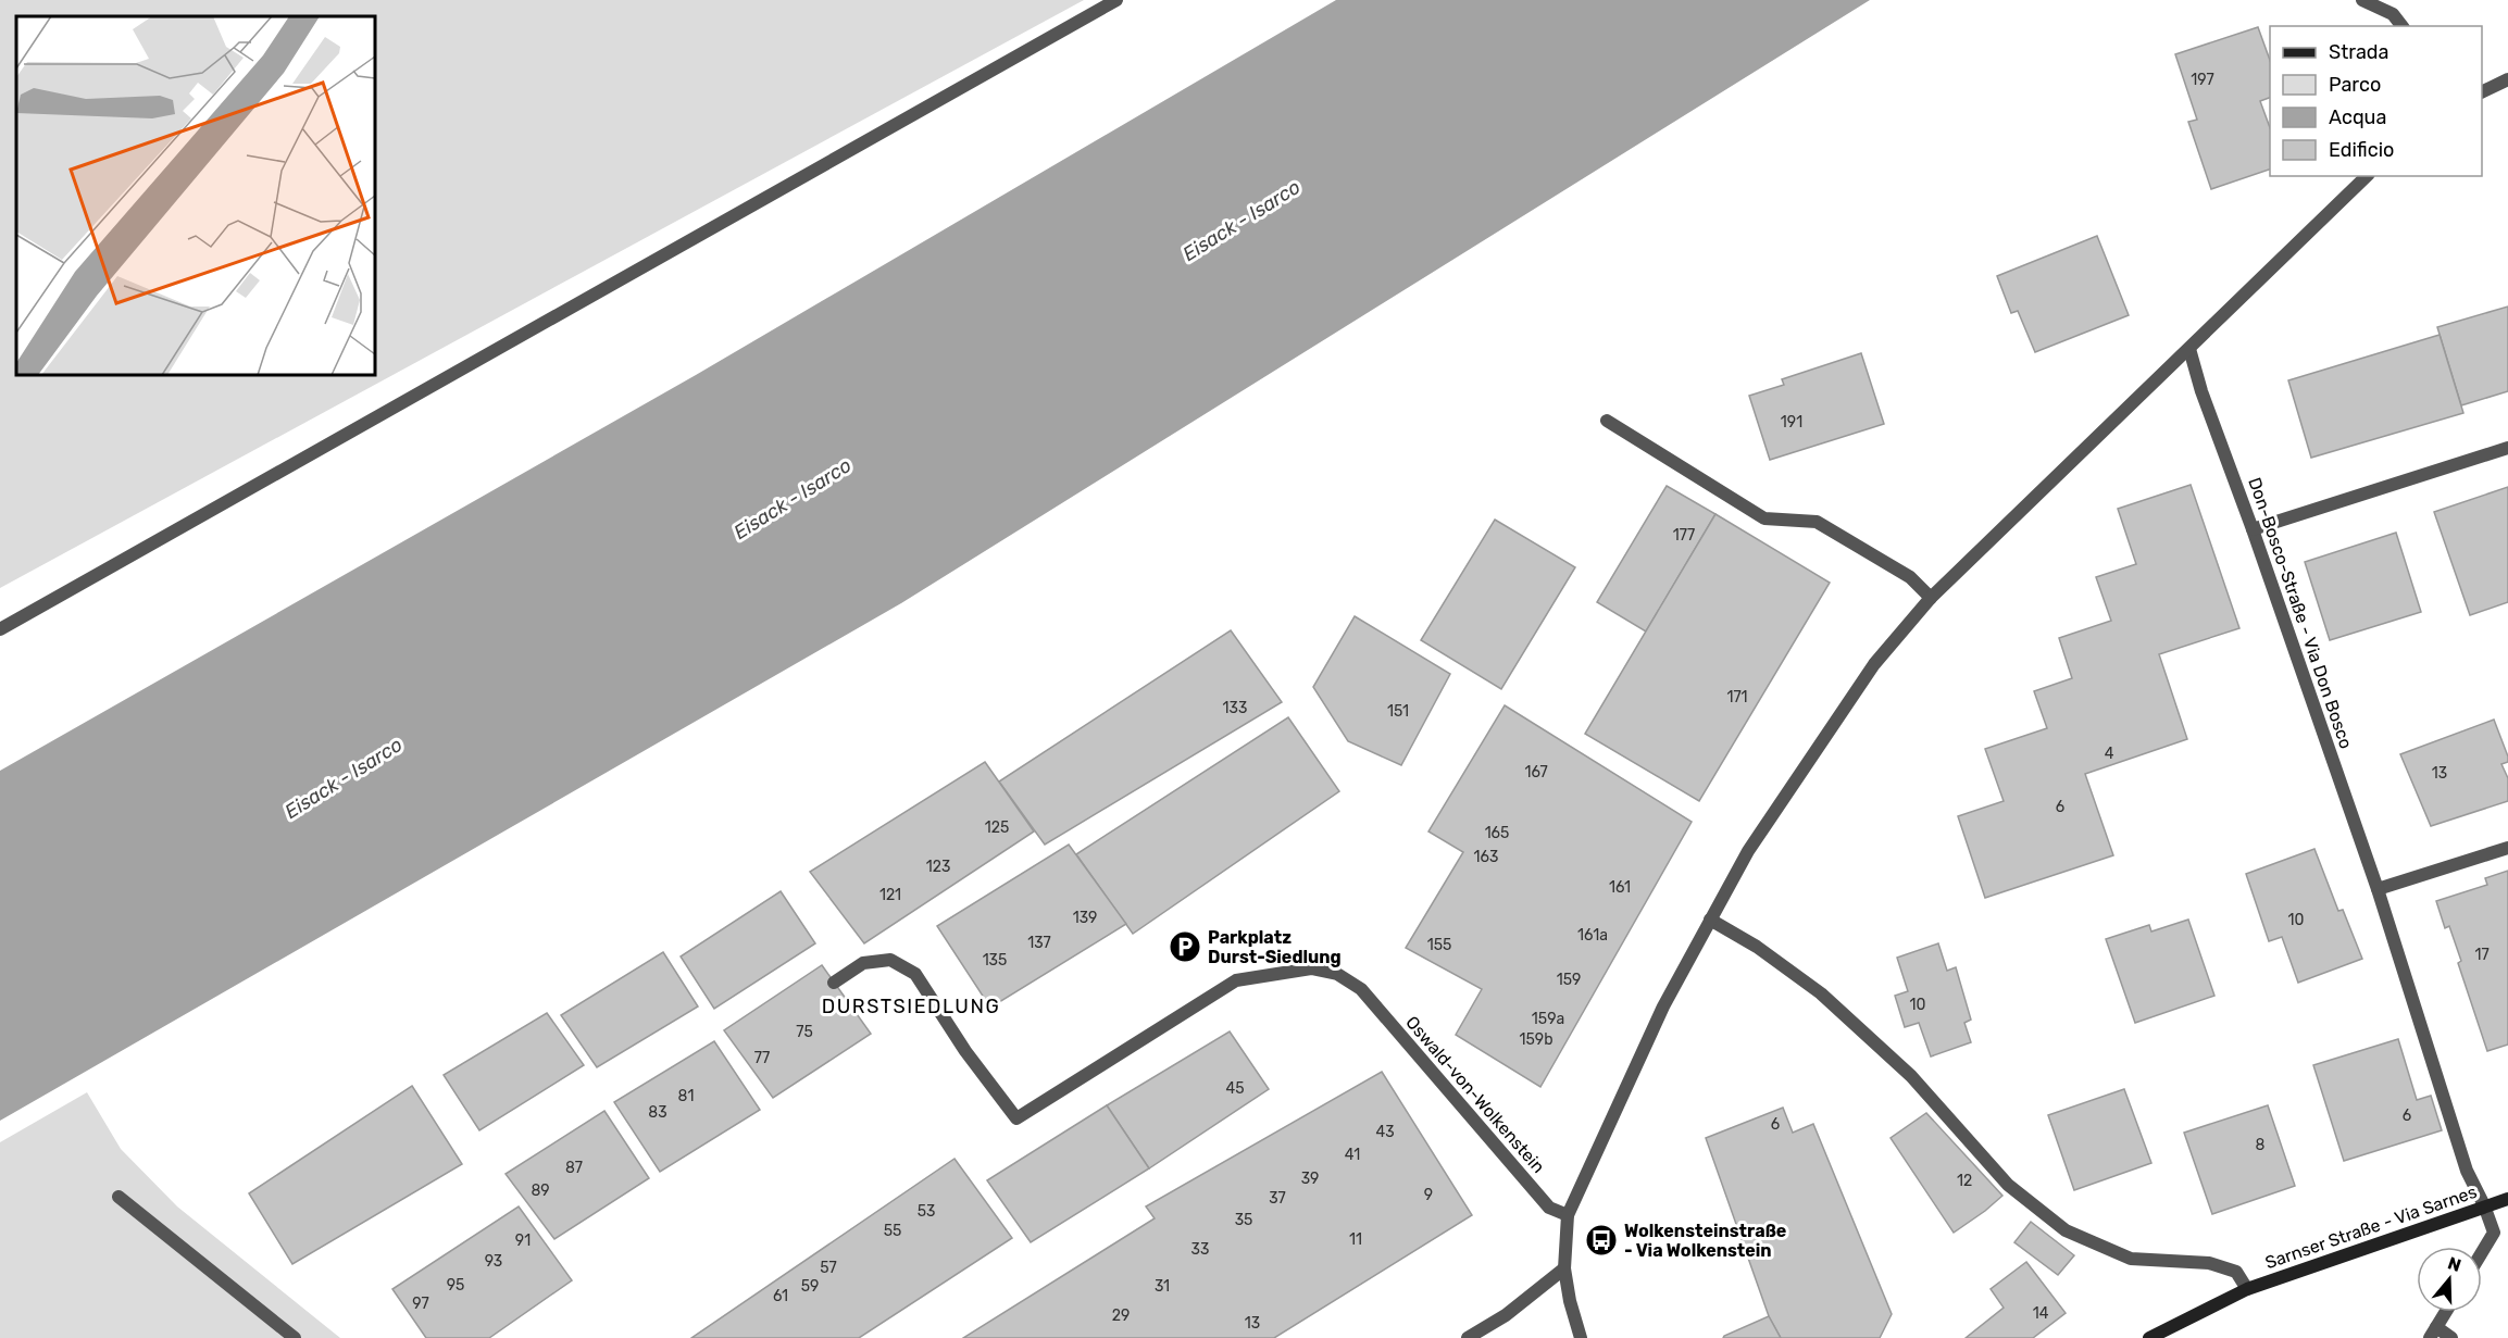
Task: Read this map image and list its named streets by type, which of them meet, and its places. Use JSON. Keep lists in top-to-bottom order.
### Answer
{
  "streets": {
    "street": ["Don-Bosco-Straße - Via Don Bosco", "Oswald-von-Wolkenstein", "Sarnser Straße - Via Sarnes"]
  },
  "crossings": [
    ["Don-Bosco-Straße - Via Don Bosco", "Sarnser Straße - Via Sarnes"]
  ],
  "districts": ["DURSTSIEDLUNG"],
  "water": ["Eisack - Isarco"],
  "places": {
    "parking": ["Parkplatz Durst-Siedlung"],
    "bus stop": ["Wolkensteinstraße - Via Wolkenstein"]
  },
  "house_numbers": [
    "197",
    "191",
    "177",
    "171",
    "133",
    "151",
    "4",
    "167",
    "13",
    "6",
    "125",
    "165",
    "163",
    "123",
    "161",
    "121",
    "139",
    "10",
    "161a",
    "137",
    "155",
    "17",
    "135",
    "159",
    "10",
    "159a",
    "75",
    "159b",
    "77",
    "45",
    "81",
    "83",
    "6",
    "6",
    "43",
    "8",
    "41",
    "87",
    "39",
    "12",
    "89",
    "9",
    "37",
    "53",
    "35",
    "55",
    "11",
    "91",
    "33",
    "93",
    "57",
    "95",
    "59",
    "31",
    "61",
    "97",
    "14",
    "29",
    "13"
  ],
  "legend": [
    "Strada",
    "Parco",
    "Acqua",
    "Edificio"
  ],
  "north": "top"
}
